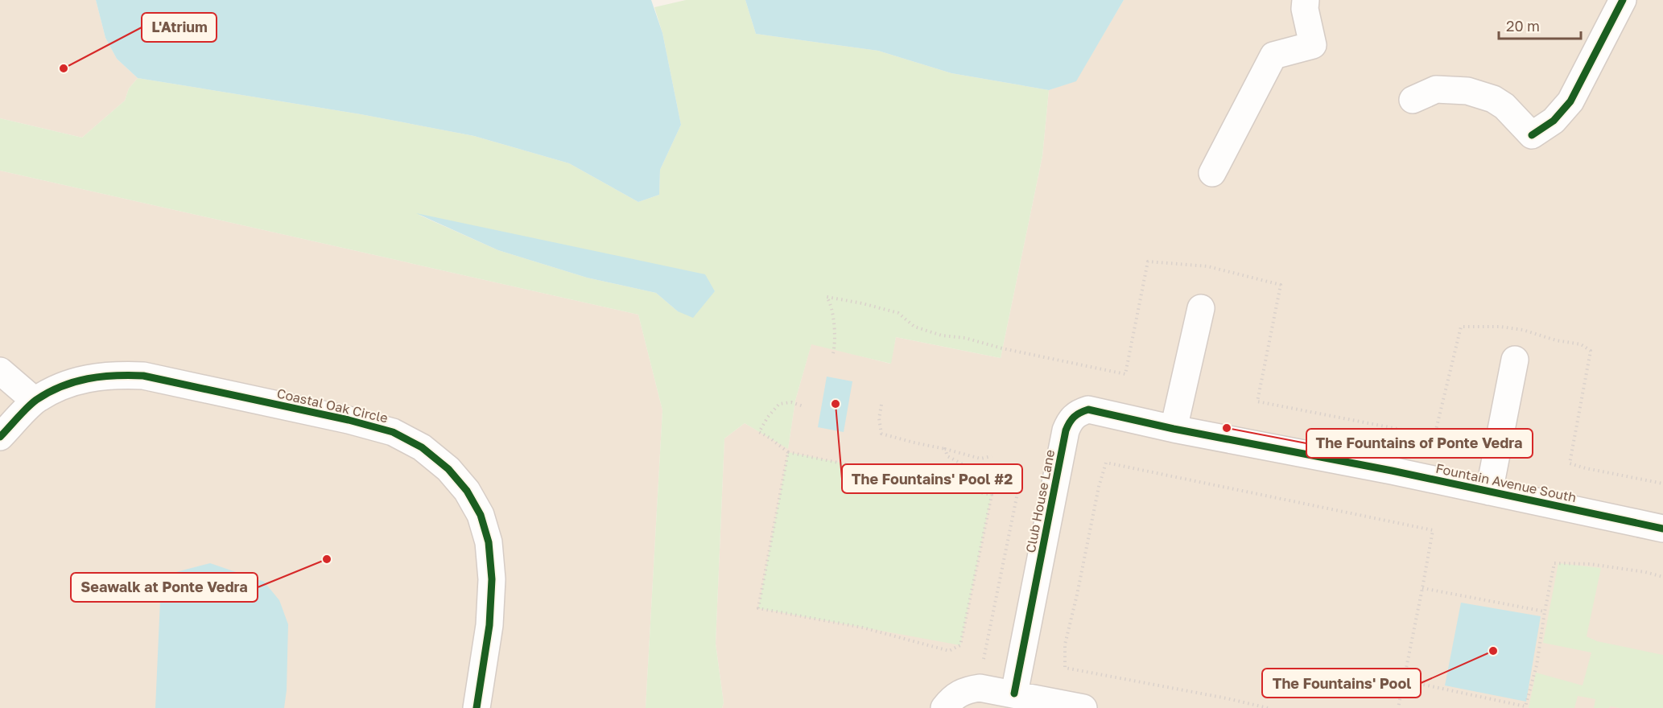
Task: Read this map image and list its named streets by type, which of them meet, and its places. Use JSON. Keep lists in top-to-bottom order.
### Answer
{
  "streets": {
    "street": ["Coastal Oak Circle", "Fountain Avenue South", "Club House Lane"]
  },
  "crossings": [
    ["Fountain Avenue South", "Club House Lane"]
  ],
  "places": [
    "L'Atrium",
    "The Fountains' Pool #2",
    "The Fountains of Ponte Vedra",
    "Seawalk at Ponte Vedra",
    "The Fountains' Pool"
  ],
  "scale_bar": "20 m"
}
